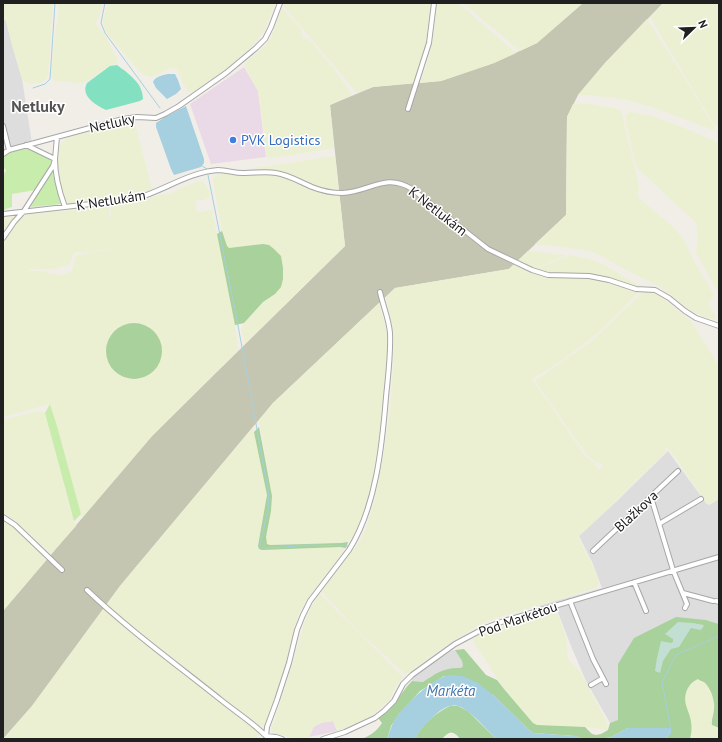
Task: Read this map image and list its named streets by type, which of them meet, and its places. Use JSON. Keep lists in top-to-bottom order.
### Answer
{
  "streets": {
    "street": [
      "Netluky",
      "K Netlukám",
      "Blažkova",
      "Pod Markétou"
    ]
  },
  "districts": ["Netluky"],
  "water": ["Markéta"],
  "places": ["PVK Logistics"],
  "north": "top right"
}
